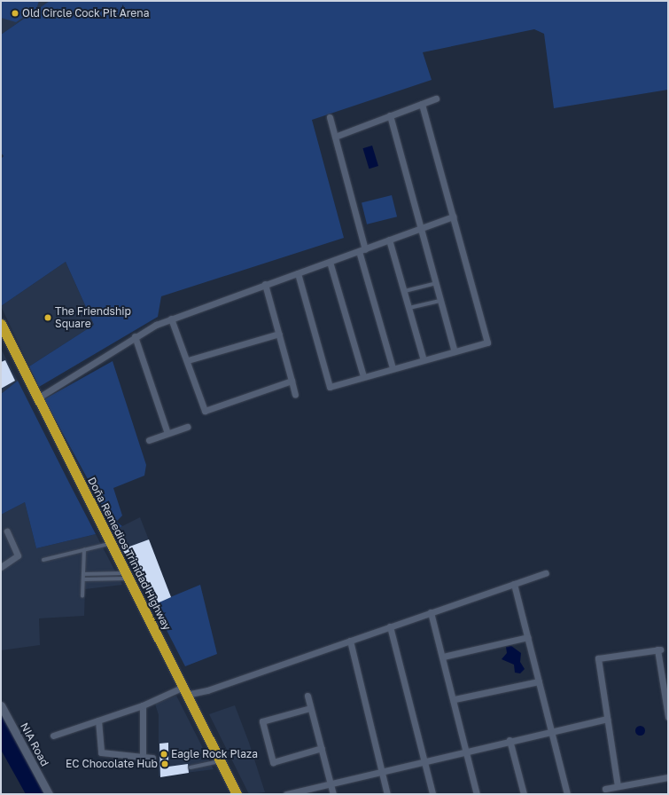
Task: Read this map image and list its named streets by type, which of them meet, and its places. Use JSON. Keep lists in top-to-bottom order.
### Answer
{
  "streets": {
    "highway": ["Doña Remedios Trinidad Highway"],
    "street": ["NIA Road"]
  },
  "places": [
    "Old Circle Cock Pit Arena",
    "The Friendship Square",
    "Eagle Rock Plaza",
    "EC Chocolate Hub"
  ]
}
